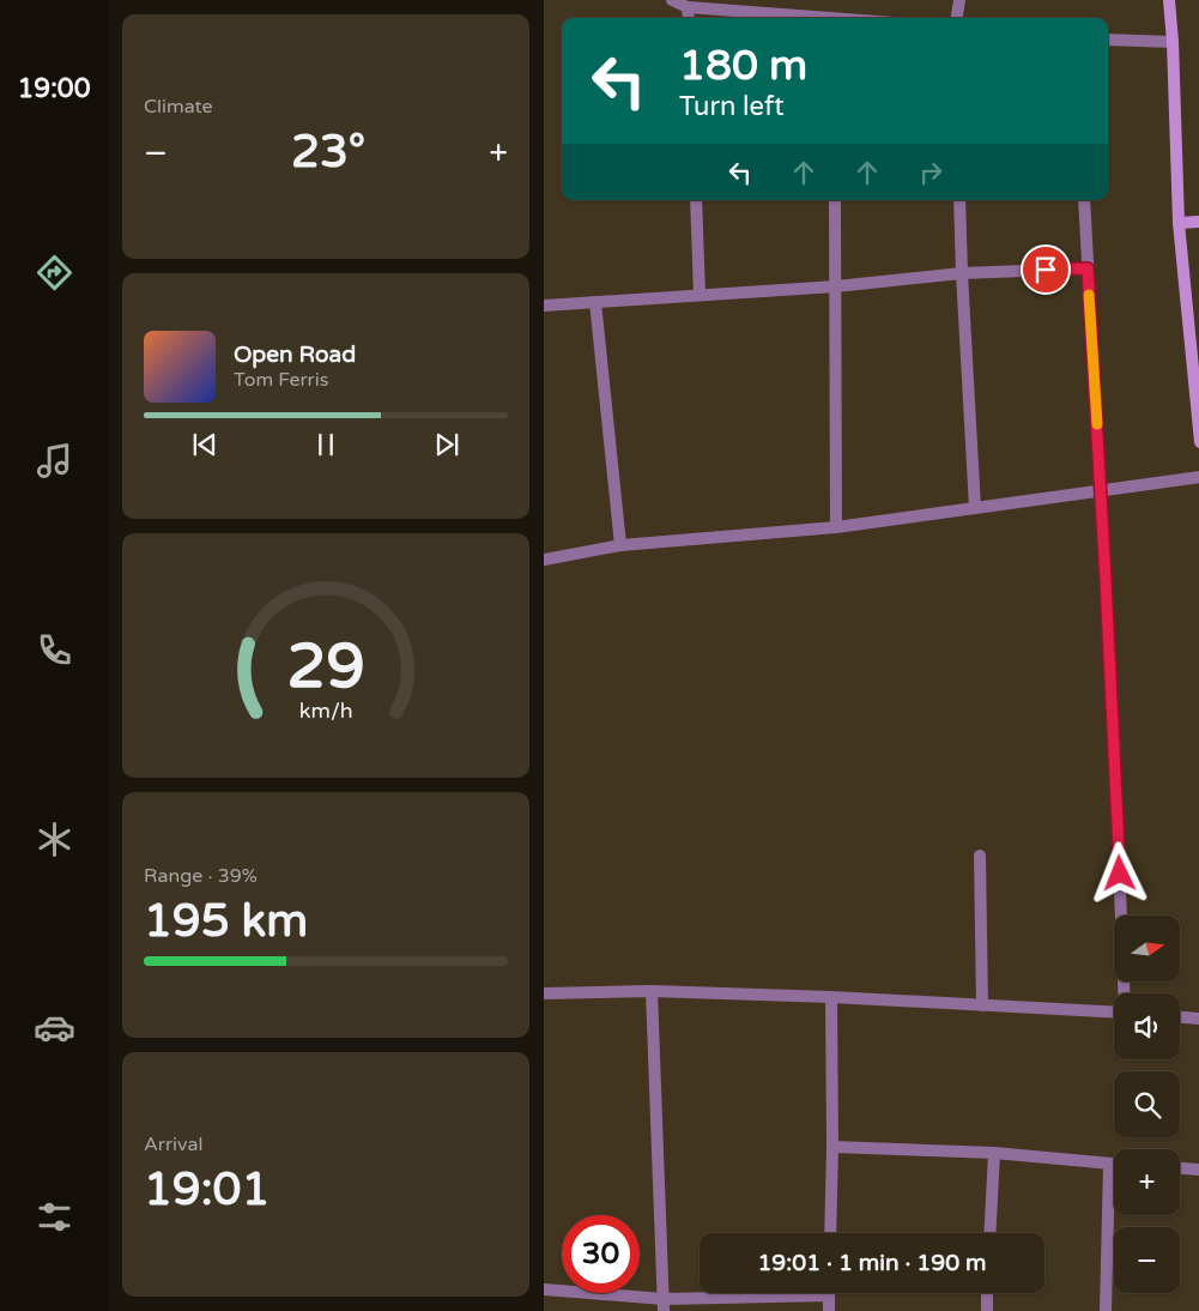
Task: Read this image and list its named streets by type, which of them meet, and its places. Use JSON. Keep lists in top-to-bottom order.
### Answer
{
  "north": "right",
  "page": {
    "tabs": "19:00",
    "tile": [
      "Climate",
      ["Range · 39%", "195 km"],
      ["Arrival", "19:01"]
    ],
    "turn": ["180 m", "Turn left"],
    "heat": ["−", "23°", "+"],
    "song": ["Open Road", "Tom Ferris"],
    "map_buttons": ["+", "−"],
    "limit": "30",
    "trip": "19:01 · 1 min · 190 m",
    "gauge": ["29", "km/h"]
  }
}
